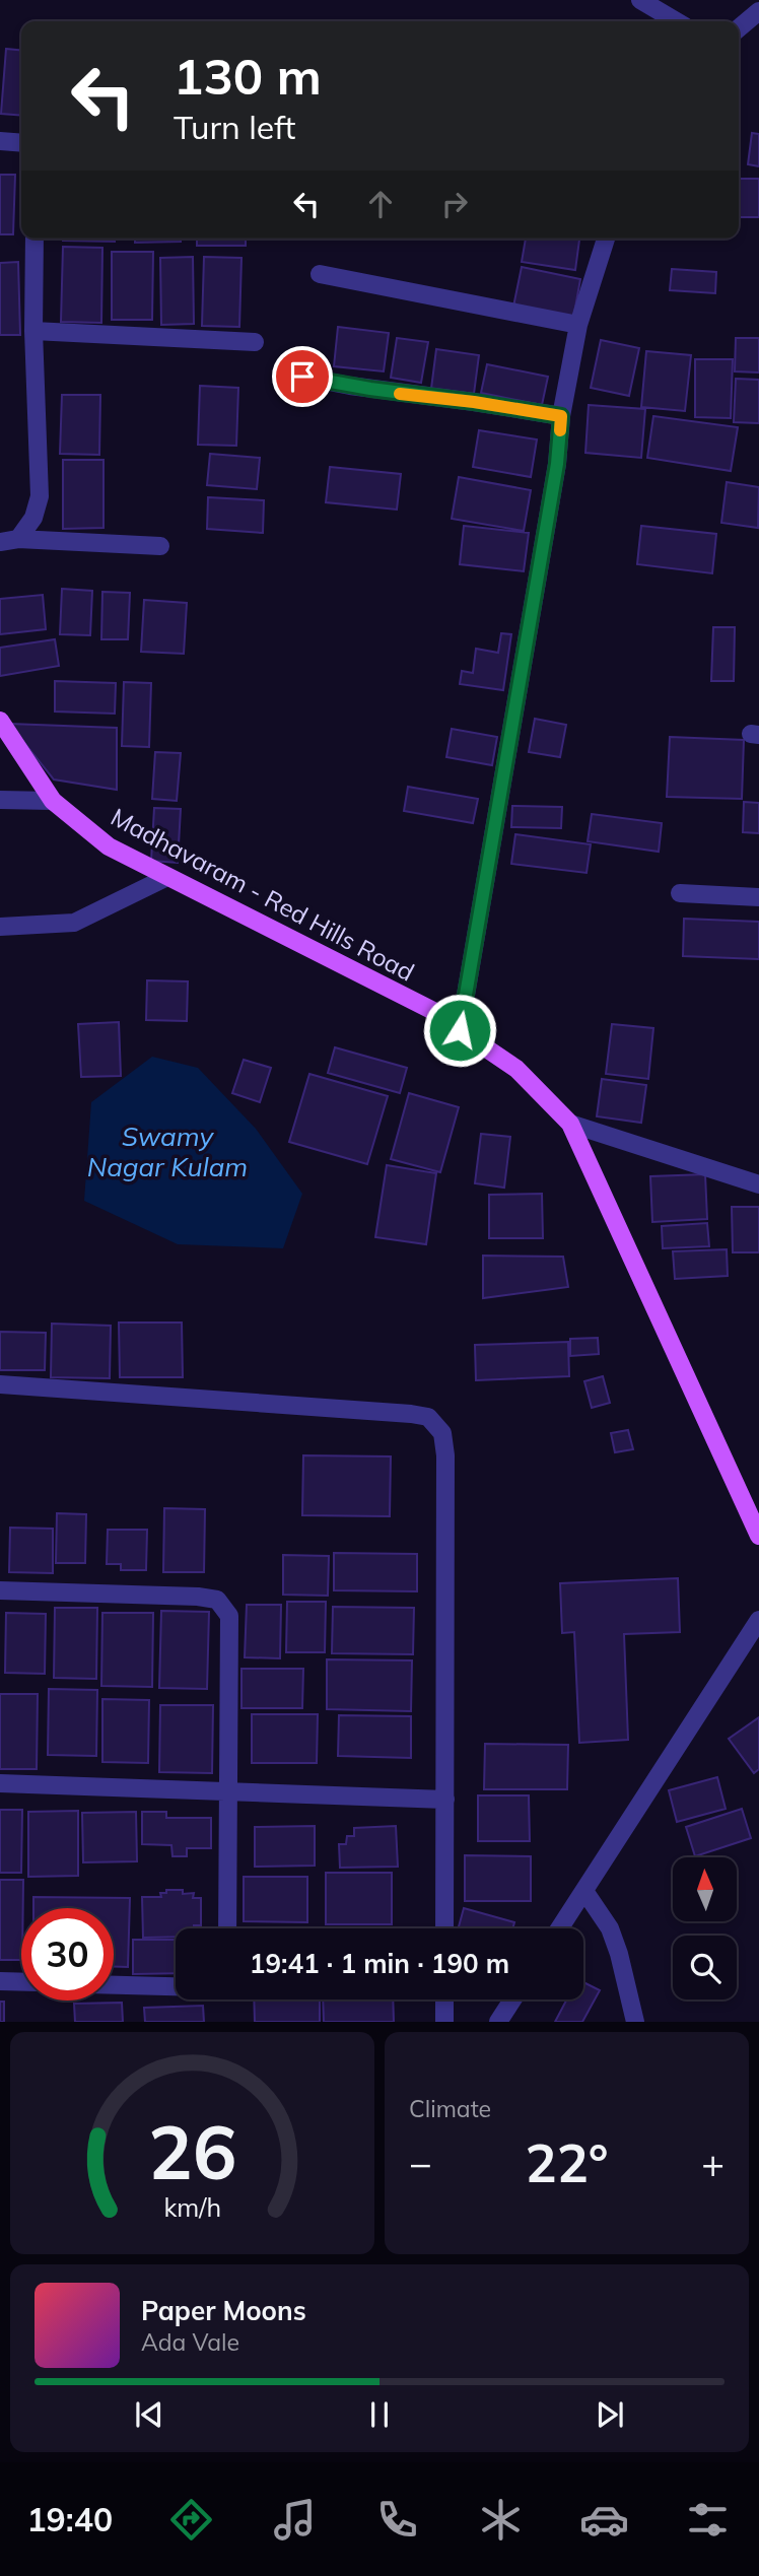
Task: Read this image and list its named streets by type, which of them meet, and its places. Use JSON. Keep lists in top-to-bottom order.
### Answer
{
  "streets": {
    "main road": ["Madhavaram - Red Hills Road"]
  },
  "water": ["Swamy Nagar Kulam"],
  "north": "top",
  "page": {
    "turn": ["130 m", "Turn left"],
    "limit": "30",
    "trip": "19:41 · 1 min · 190 m",
    "tile": "Climate",
    "heat": ["−", "22°", "+"],
    "song": ["Paper Moons", "Ada Vale"],
    "tabs": "19:40",
    "gauge": ["26", "km/h"]
  }
}
